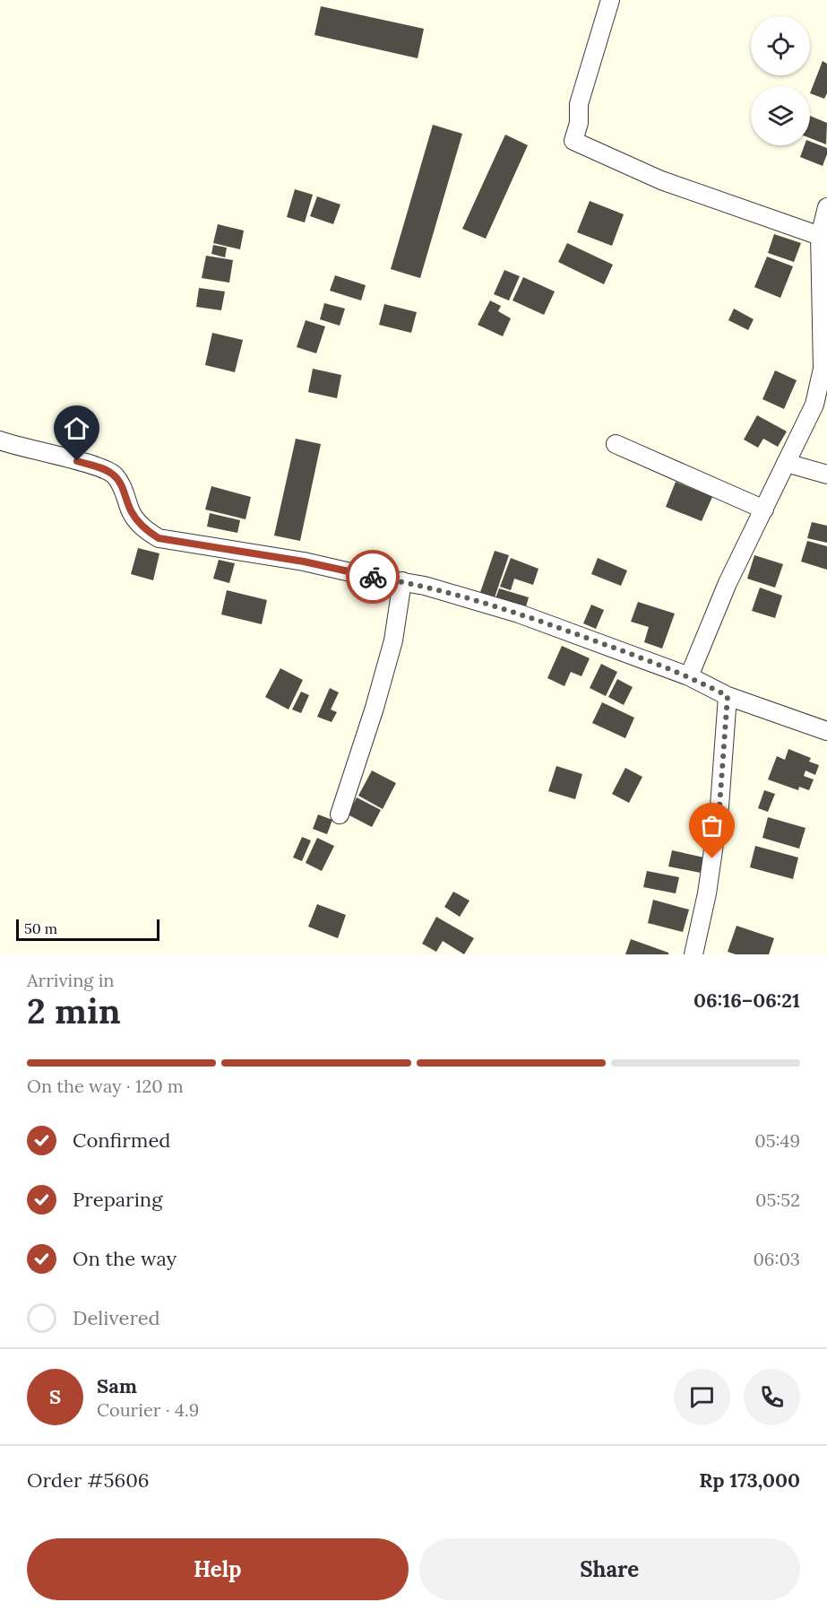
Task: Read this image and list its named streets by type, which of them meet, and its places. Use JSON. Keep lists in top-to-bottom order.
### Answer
{
  "scale_bar": "50 m",
  "page": {
    "scale": "50 m",
    "heading": ["2 min", "Arriving in", "06:16–06:21"],
    "panel": [
      "Sam",
      "Courier · 4.9",
      "Order #5606",
      "Rp 173,000"
    ],
    "bar": "On the way · 120 m",
    "list": [
      ["Confirmed", "05:49"],
      ["Preparing", "05:52"],
      ["On the way", "06:03"],
      "Delivered"
    ],
    "round": "S",
    "buttons": ["Help", "Share"]
  }
}
